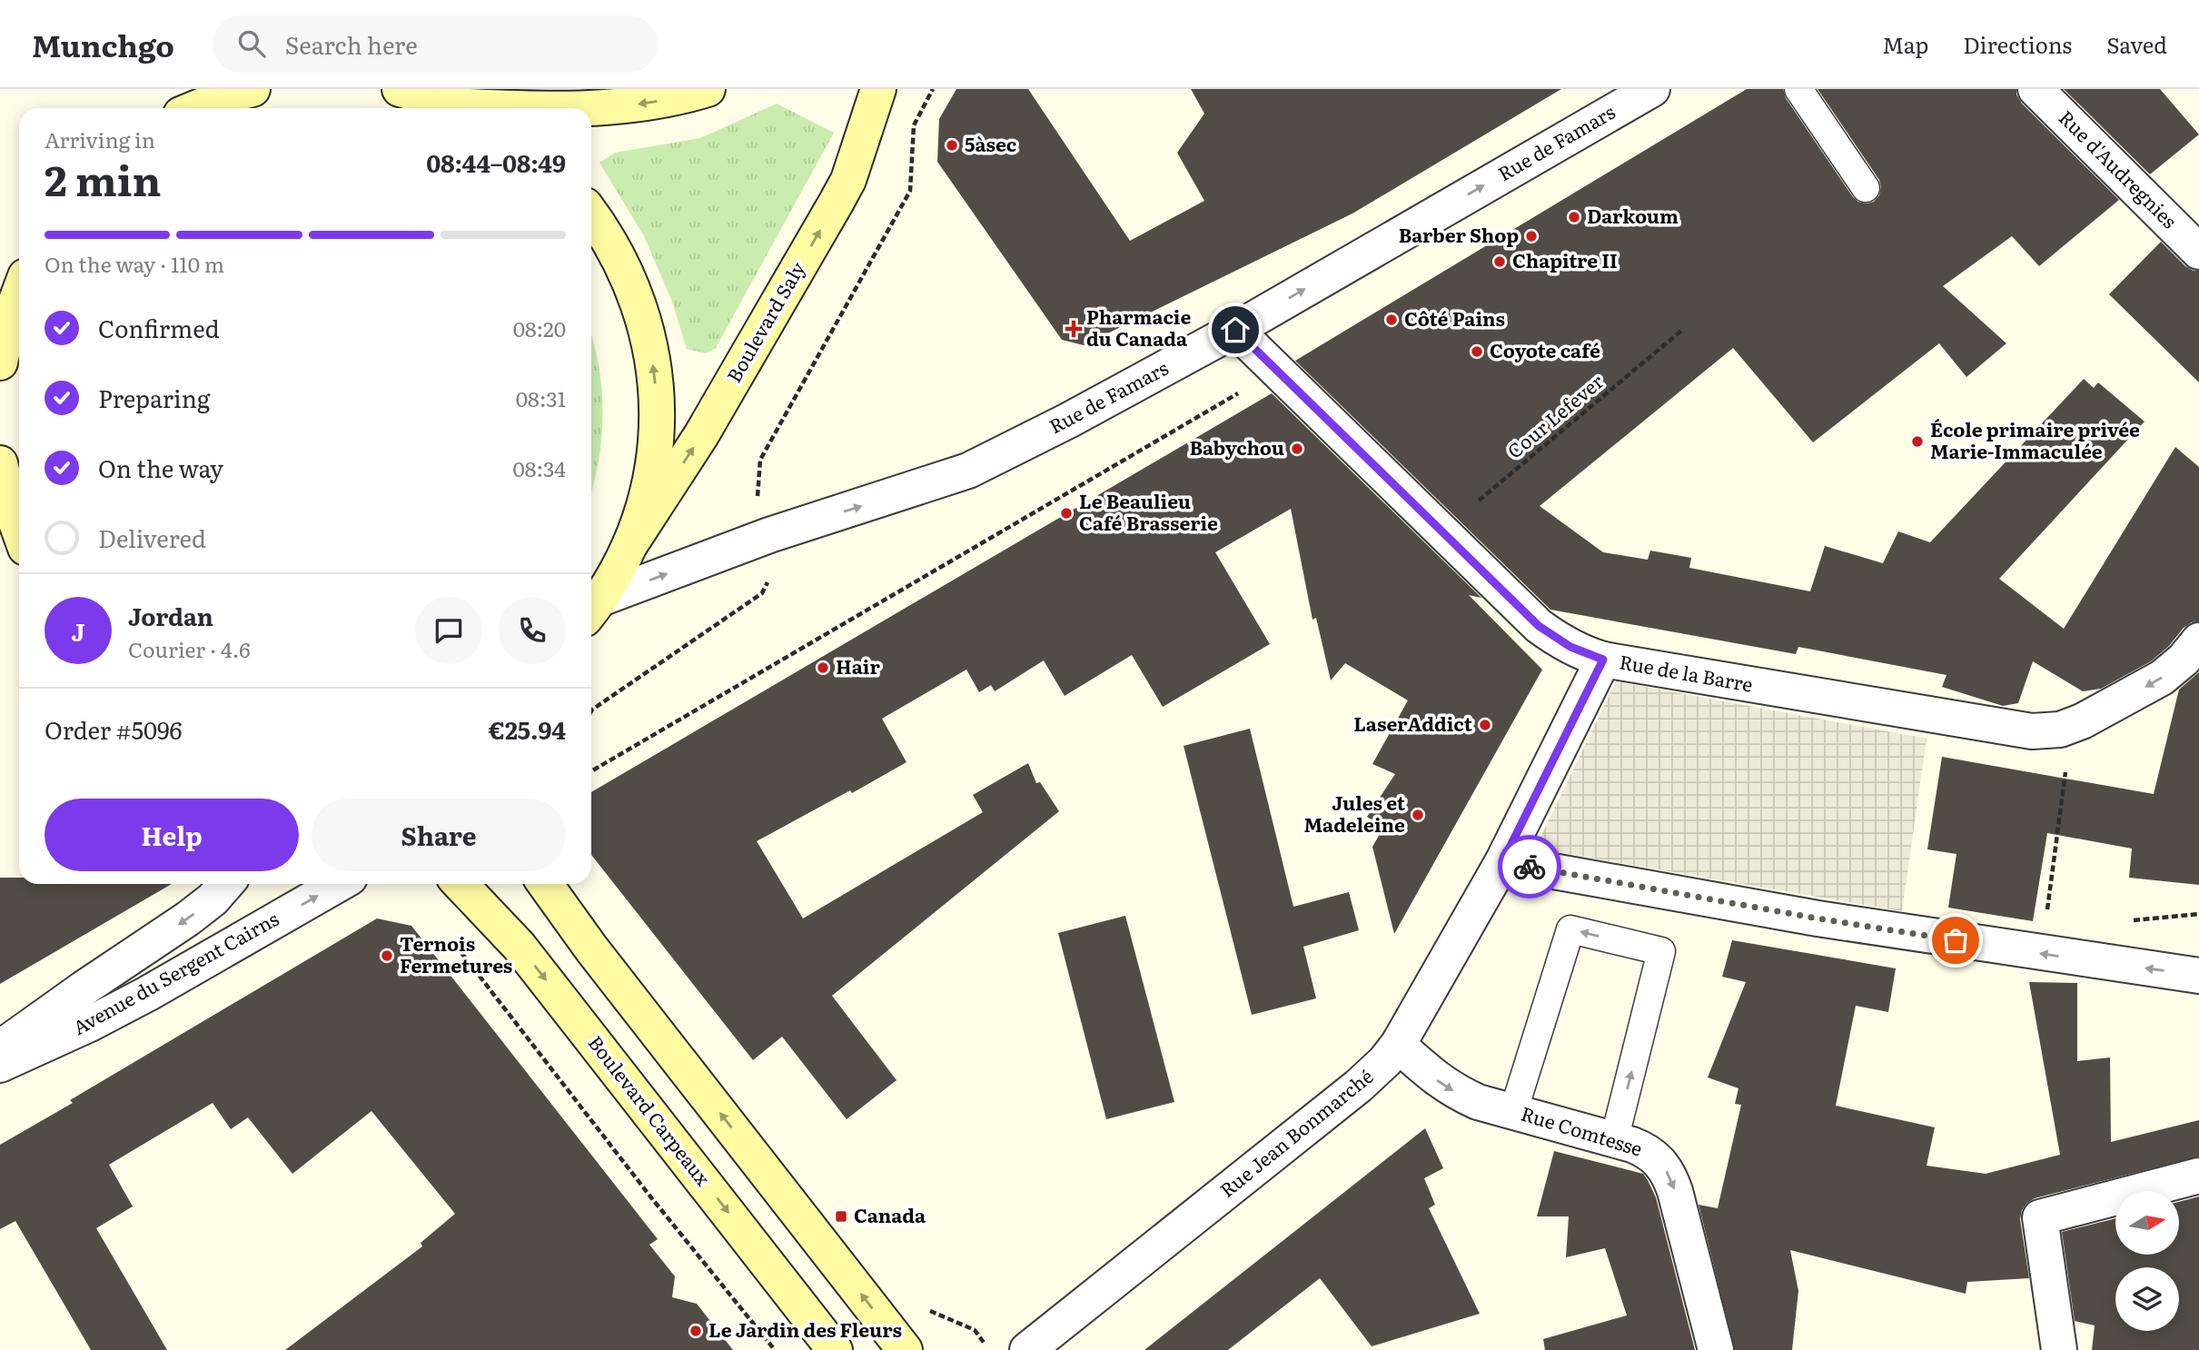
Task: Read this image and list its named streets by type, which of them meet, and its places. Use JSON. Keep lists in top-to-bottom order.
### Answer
{
  "streets": {
    "main road": ["Boulevard Saly", "Boulevard Carpeaux"],
    "street": [
      "Rue de Famars",
      "Rue d'Audregnies",
      "Rue de la Barre",
      "Avenue du Sergent Cairns",
      "Rue Comtesse",
      "Rue Jean Bonmarché"
    ],
    "path": ["Cour Lefever"]
  },
  "crossings": [
    ["Rue de Famars", "Rue de la Barre"],
    ["Rue de la Barre", "Rue Jean Bonmarché"],
    ["Rue Comtesse", "Rue Jean Bonmarché"]
  ],
  "one_way": ["Rue de Famars", "Boulevard Saly", "Rue Comtesse"],
  "places": {
    "other": [
      "5àsec",
      "Darkoum",
      "Barber Shop",
      "Chapitre II",
      "Côté Pains",
      "Coyote café",
      "École primaire privée Marie-Immaculée",
      "Babychou",
      "Le Beaulieu Café Brasserie",
      "Hair",
      "LaserAddict",
      "Jules et Madeleine",
      "Ternois Fermetures",
      "Le Jardin des Fleurs"
    ],
    "health": ["Pharmacie du Canada"],
    "transit": ["Canada"]
  },
  "north": "right",
  "page": {
    "header": "Munchgo",
    "search": "Search here",
    "nav": ["Map", "Directions", "Saved"],
    "heading": ["2 min", "Arriving in", "08:44–08:49"],
    "panel": [
      "Jordan",
      "Courier · 4.6",
      "Order #5096",
      "€25.94"
    ],
    "bar": "On the way · 110 m",
    "list": [
      ["Confirmed", "08:20"],
      ["Preparing", "08:31"],
      ["On the way", "08:34"],
      "Delivered"
    ],
    "round": "J",
    "buttons": ["Help", "Share"]
  }
}
